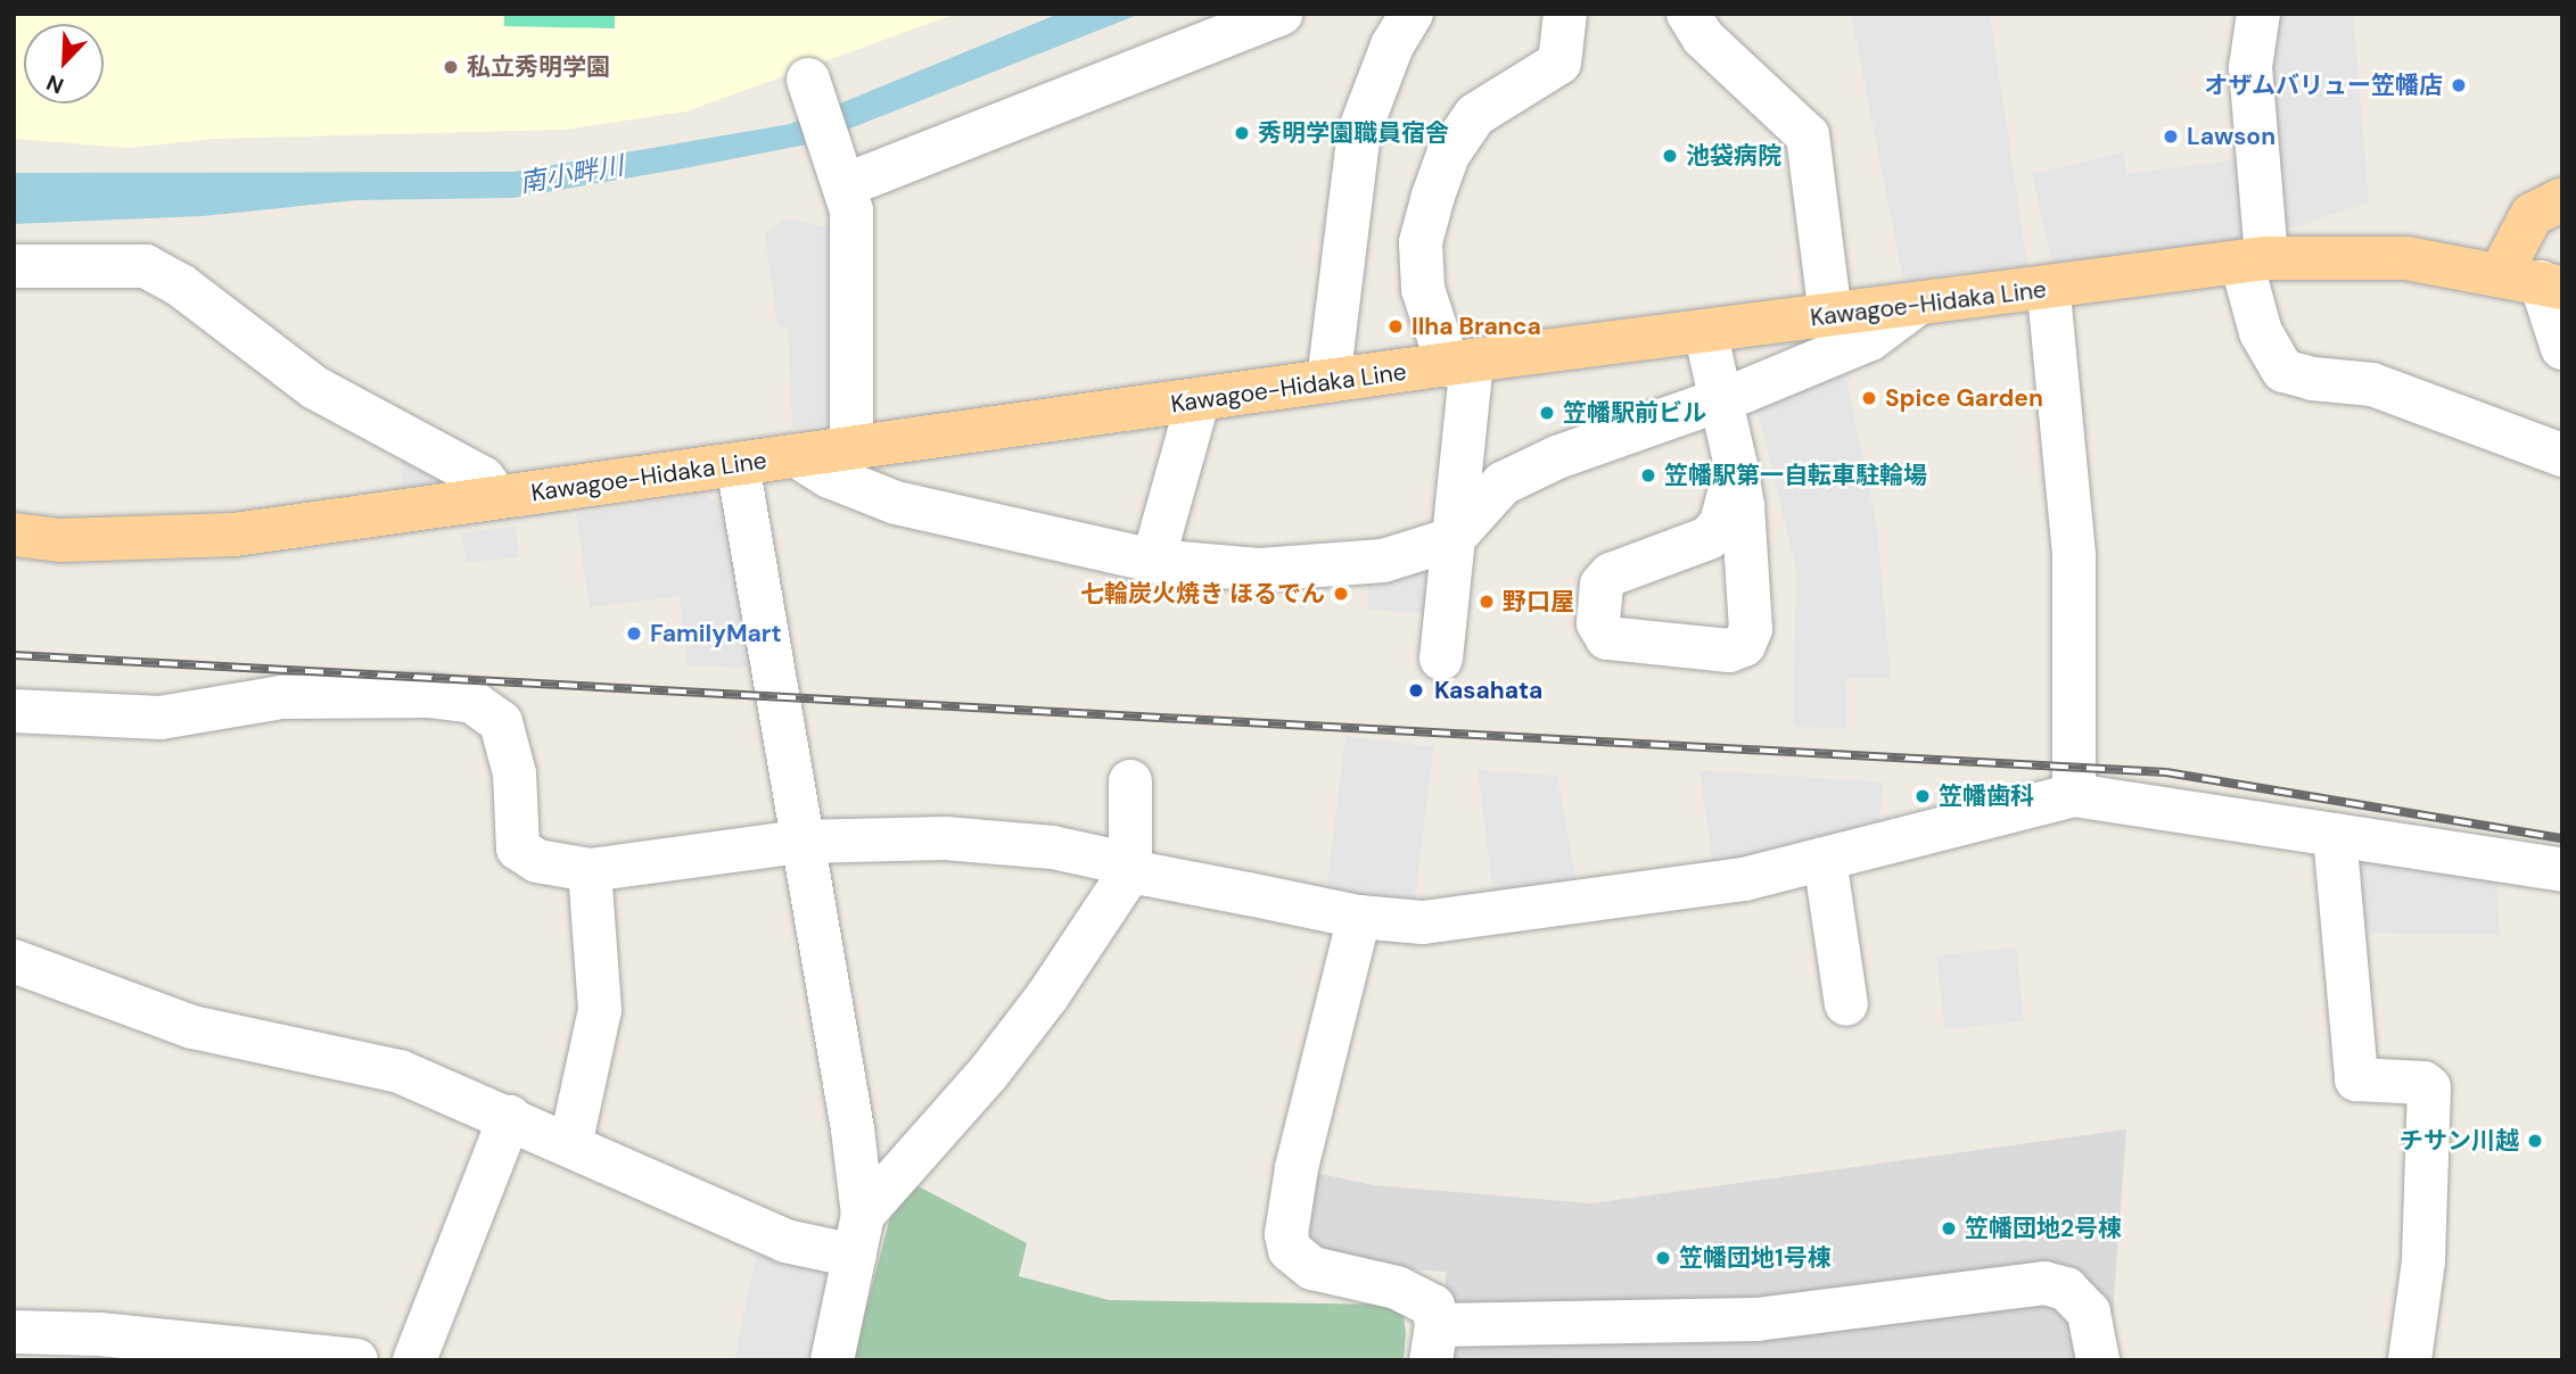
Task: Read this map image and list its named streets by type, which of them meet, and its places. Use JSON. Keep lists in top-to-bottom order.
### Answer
{
  "streets": {
    "main road": ["Kawagoe-Hidaka Line"]
  },
  "water": ["南小畔川"],
  "places": [
    "私立秀明学園",
    "オザムバリュー笠幡店",
    "秀明学園職員宿舎",
    "Lawson",
    "池袋病院",
    "Ilha Branca",
    "Spice Garden",
    "笠幡駅前ビル",
    "笠幡駅第一自転車駐輪場",
    "七輪炭火焼き ほるでん",
    "野口屋",
    "FamilyMart",
    "Kasahata",
    "笠幡歯科",
    "チサン川越",
    "笠幡団地2号棟",
    "笠幡団地1号棟"
  ],
  "north": "bottom left"
}
